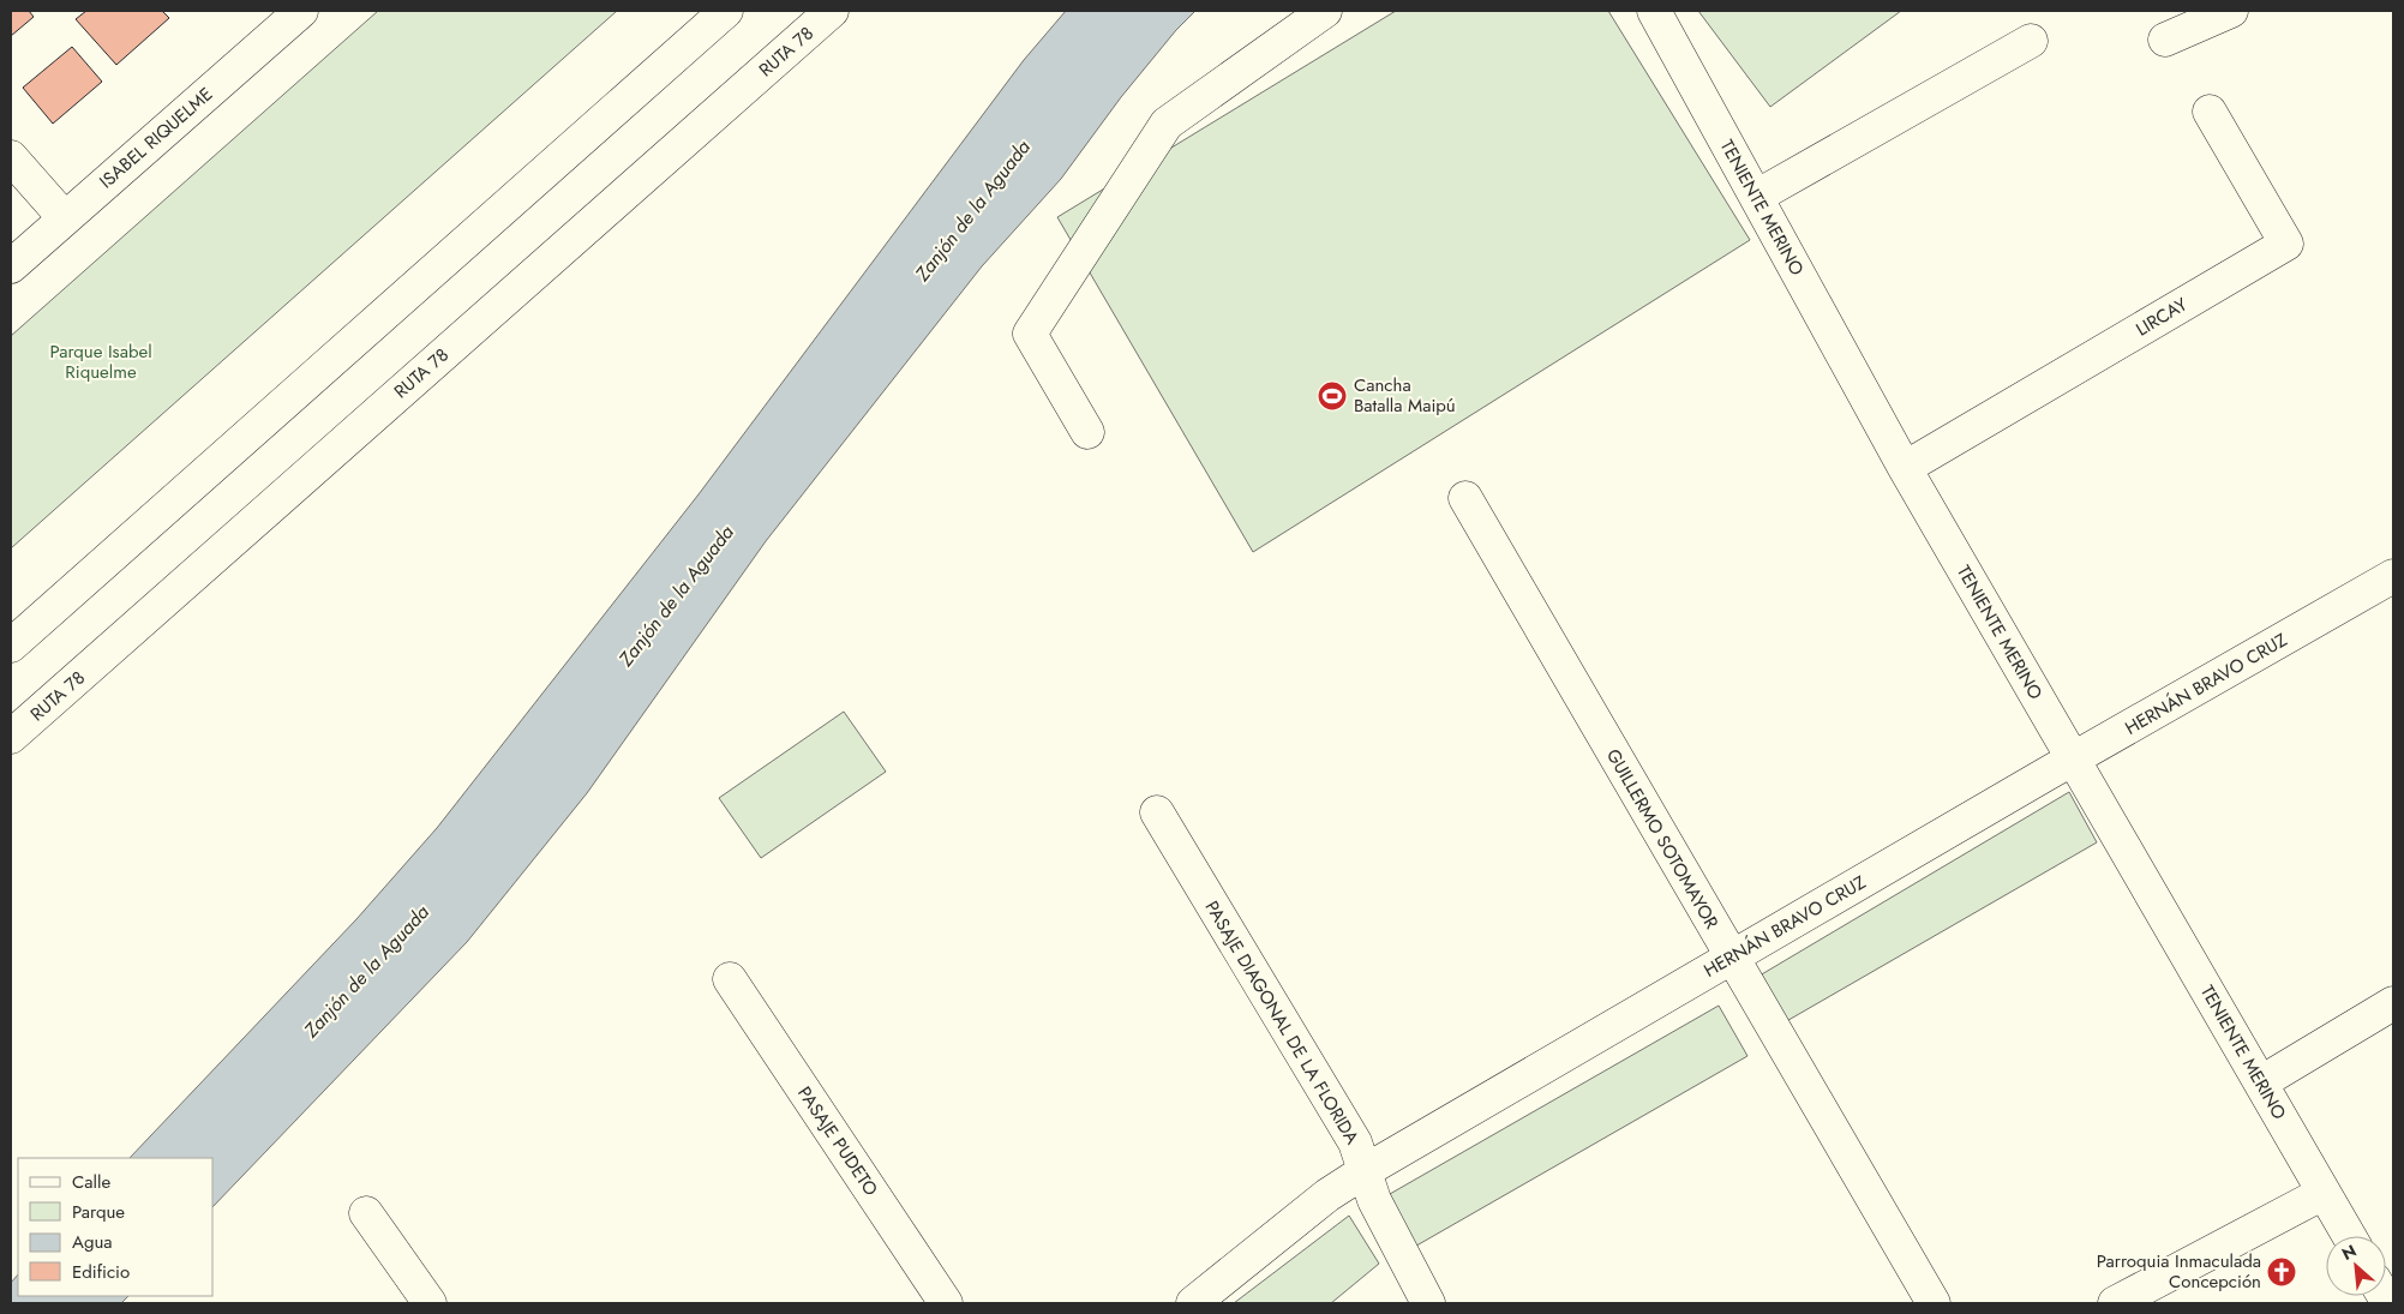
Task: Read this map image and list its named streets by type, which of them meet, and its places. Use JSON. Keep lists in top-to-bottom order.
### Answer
{
  "streets": {
    "main road": [
      "RUTA 78",
      "ISABEL RIQUELME",
      "TENIENTE MERINO",
      "LIRCAY",
      "HERNÁN BRAVO CRUZ",
      "GUILLERMO SOTOMAYOR",
      "PASAJE DIAGONAL DE LA FLORIDA",
      "PASAJE PUDETO"
    ]
  },
  "crossings": [
    ["TENIENTE MERINO", "LIRCAY"],
    ["TENIENTE MERINO", "HERNÁN BRAVO CRUZ"],
    ["HERNÁN BRAVO CRUZ", "GUILLERMO SOTOMAYOR"],
    ["HERNÁN BRAVO CRUZ", "PASAJE DIAGONAL DE LA FLORIDA"]
  ],
  "water": ["Zanjón de la Aguada"],
  "parks": ["Parque Isabel Riquelme"],
  "places": {
    "sports": ["Cancha Batalla Maipú"],
    "church": ["Parroquia Inmaculada Concepción"]
  },
  "legend": [
    "Calle",
    "Parque",
    "Agua",
    "Edificio"
  ],
  "north": "top left"
}
